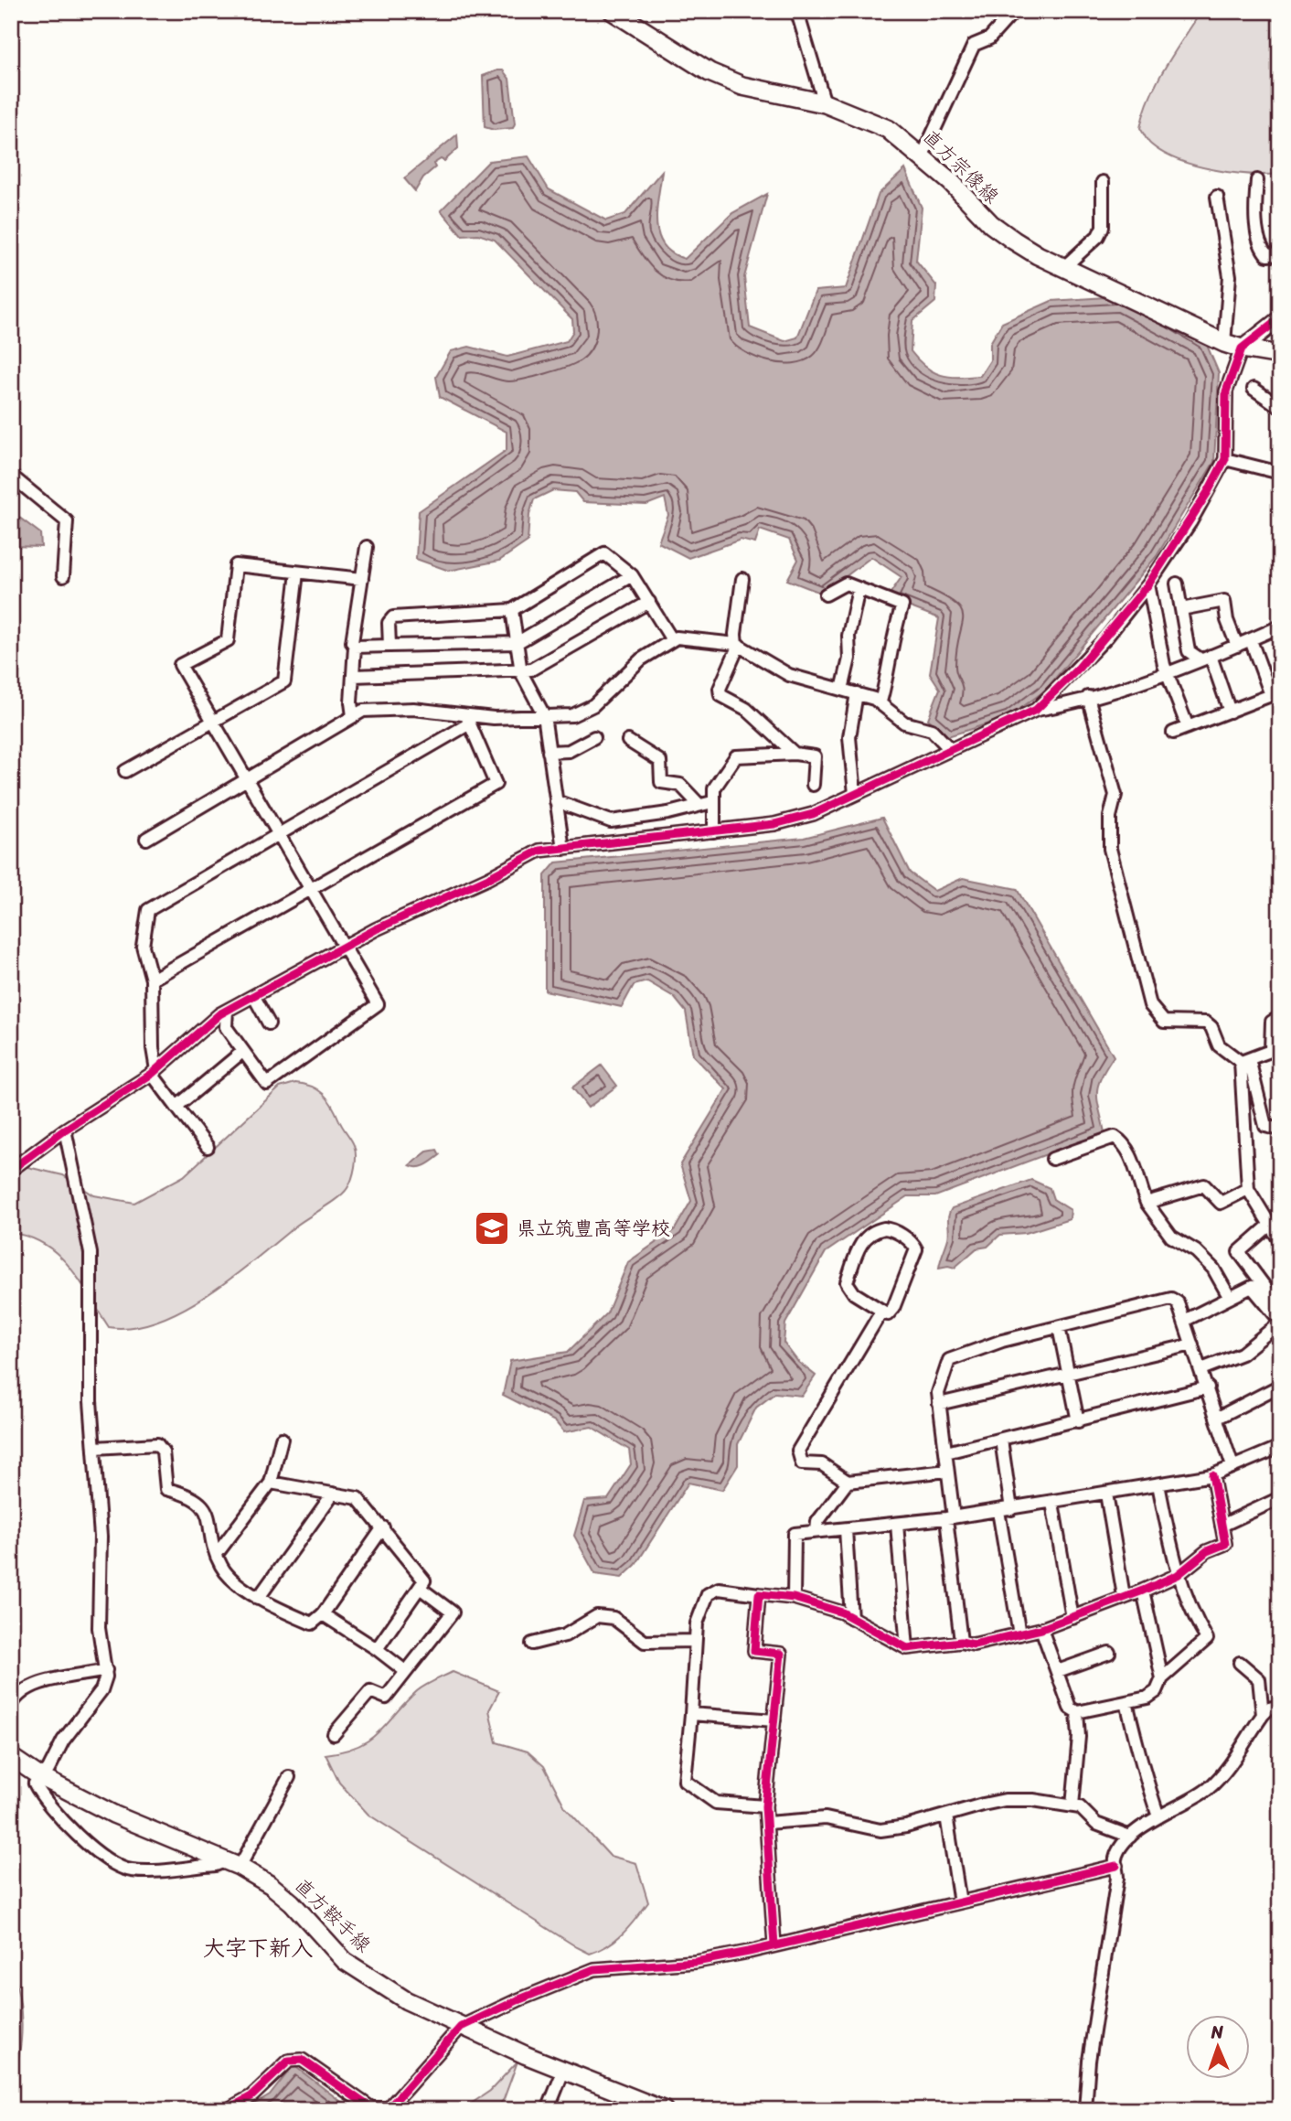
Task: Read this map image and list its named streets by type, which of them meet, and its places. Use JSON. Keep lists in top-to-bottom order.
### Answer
{
  "streets": {
    "main road": ["直方宗像線", "直方鞍手線"]
  },
  "districts": ["大字下新入"],
  "places": {
    "school or university": ["県立筑豊高等学校"]
  },
  "north": "top"
}
